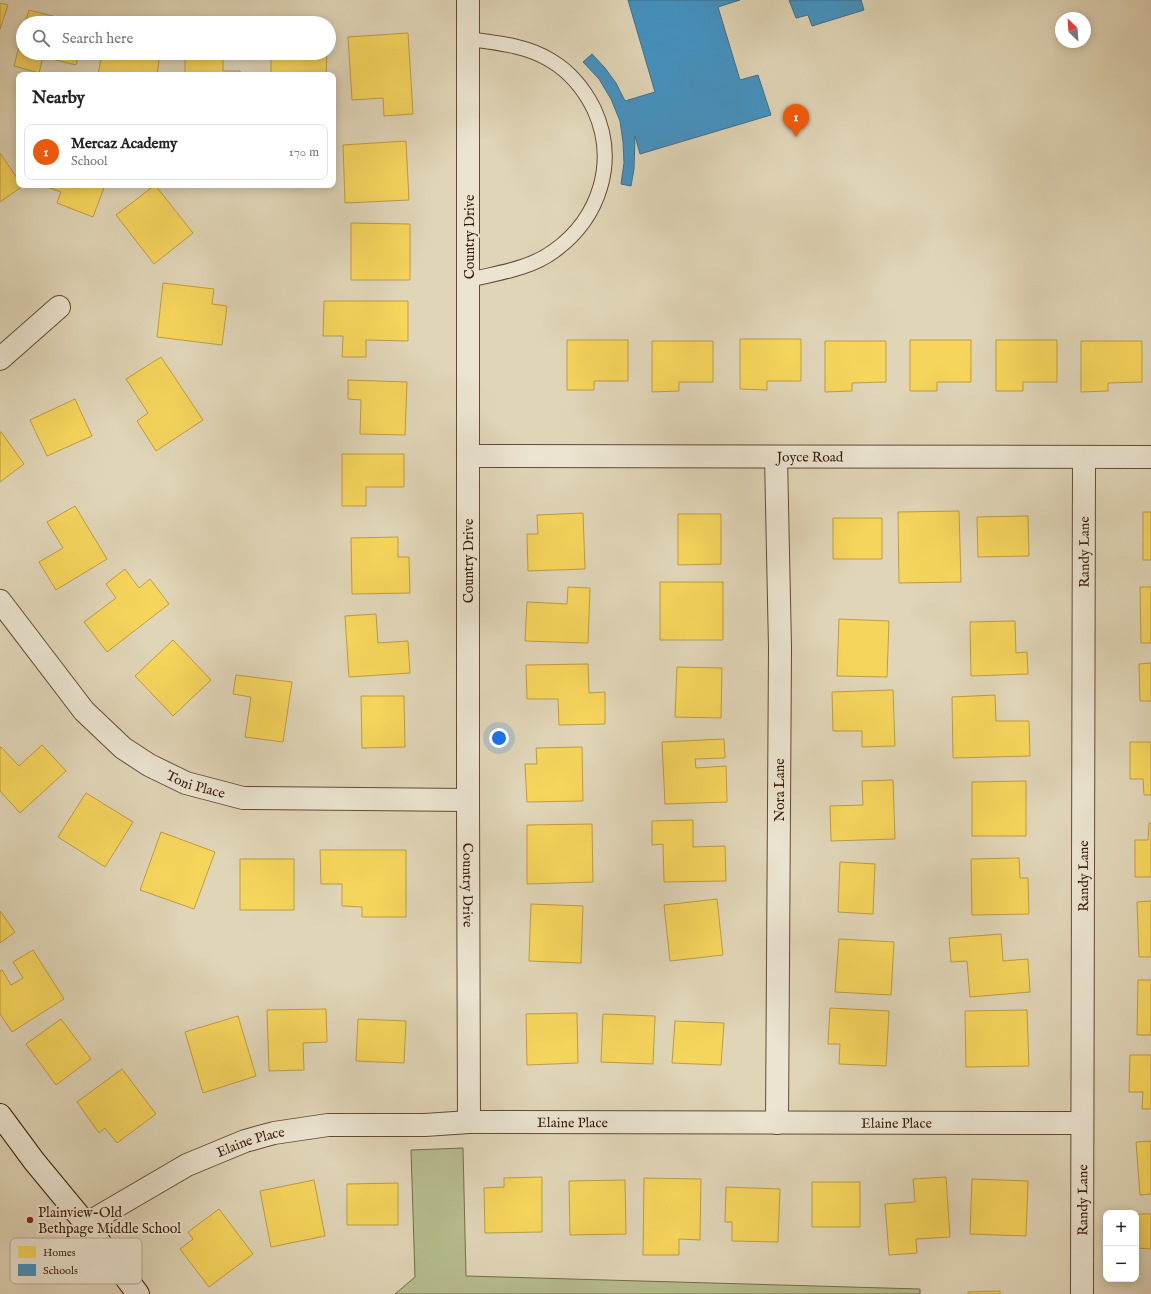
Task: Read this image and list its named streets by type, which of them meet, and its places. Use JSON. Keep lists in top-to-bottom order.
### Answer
{
  "streets": {
    "street": [
      "Country Drive",
      "Joyce Road",
      "Randy Lane",
      "Toni Place",
      "Nora Lane",
      "Elaine Place"
    ]
  },
  "crossings": [
    ["Country Drive", "Joyce Road"],
    ["Country Drive", "Toni Place"],
    ["Country Drive", "Elaine Place"],
    ["Joyce Road", "Randy Lane"],
    ["Joyce Road", "Nora Lane"],
    ["Randy Lane", "Elaine Place"],
    ["Nora Lane", "Elaine Place"]
  ],
  "places": ["Plainview-Old Bethpage Middle School"],
  "legend": ["Homes", "Schools"],
  "north": "top left",
  "page": {
    "search": "Search here",
    "heading": "Nearby",
    "pins": "1",
    "list": [
      {
        "mark": "1",
        "name": "Mercaz Academy",
        "note": "School",
        "value": "170 m"
      }
    ],
    "map_buttons": ["+", "−"]
  }
}
